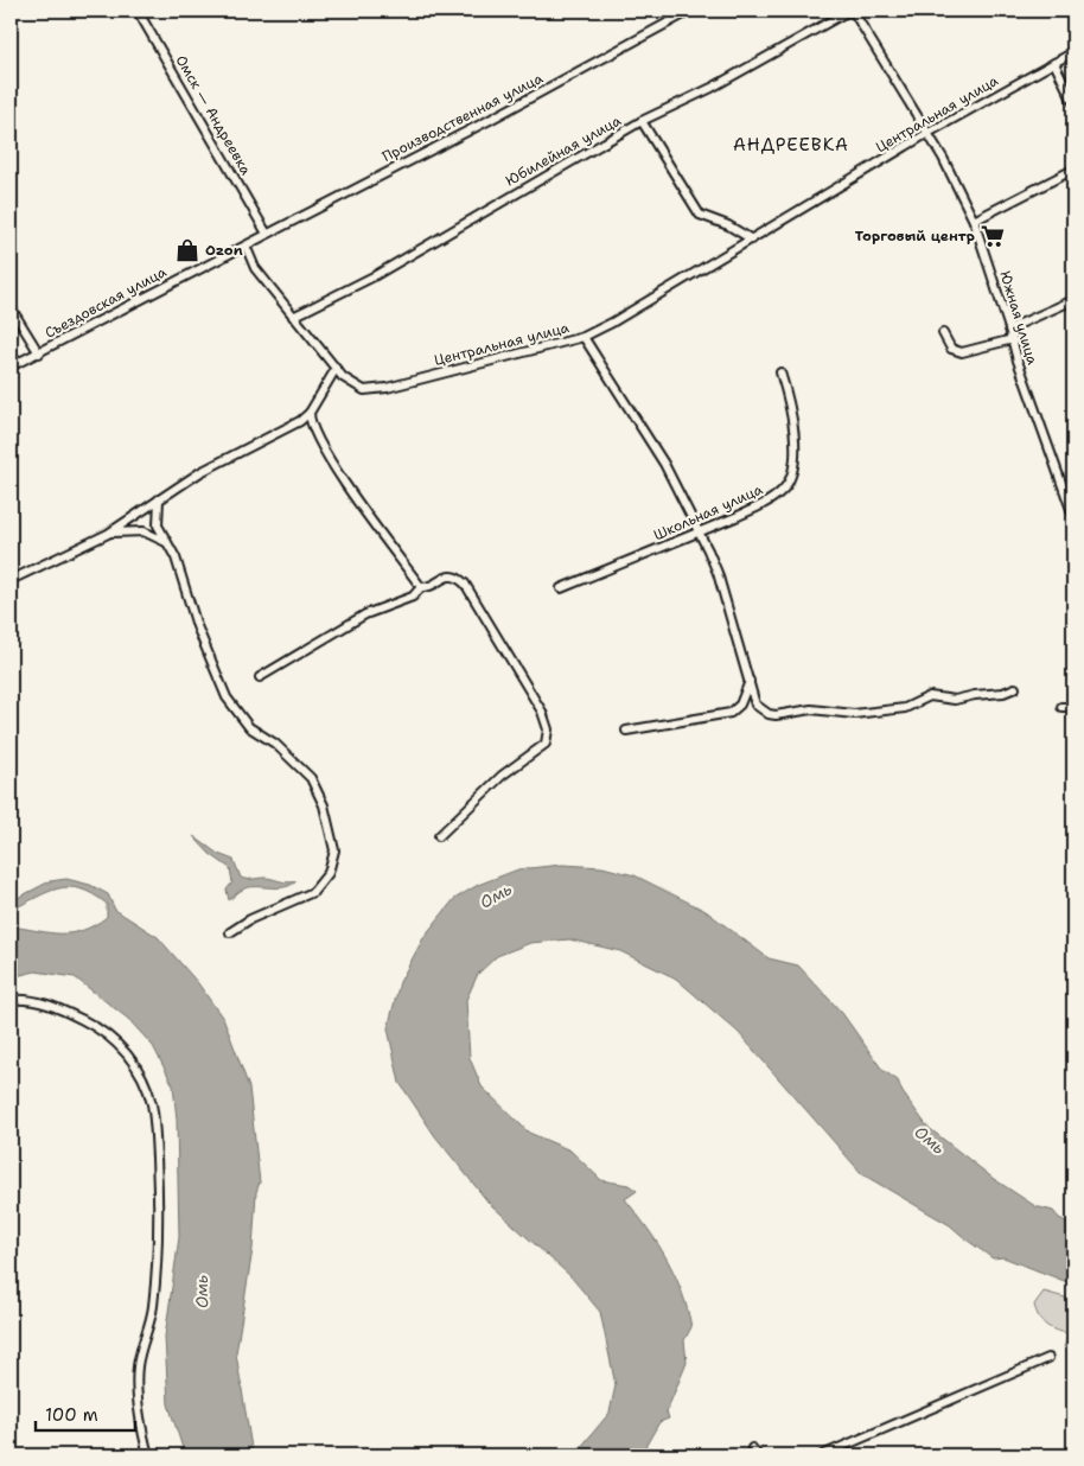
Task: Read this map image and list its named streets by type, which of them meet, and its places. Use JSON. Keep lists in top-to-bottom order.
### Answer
{
  "streets": {
    "street": [
      "Центральная улица",
      "Омск — Андреевка",
      "Производственная улица",
      "Юбилейная улица",
      "Съездовская улица",
      "Южная улица",
      "Школьная улица"
    ]
  },
  "crossings": [
    ["Центральная улица", "Производственная улица"],
    ["Центральная улица", "Юбилейная улица"],
    ["Центральная улица", "Съездовская улица"],
    ["Центральная улица", "Южная улица"],
    ["Омск — Андреевка", "Производственная улица"],
    ["Производственная улица", "Съездовская улица"],
    ["Юбилейная улица", "Южная улица"]
  ],
  "districts": ["АНДРЕЕВКА"],
  "water": ["Омь"],
  "places": {
    "supermarket": ["Торговый центр"],
    "shop": ["Ozon"]
  },
  "scale_bar": "100 m"
}
